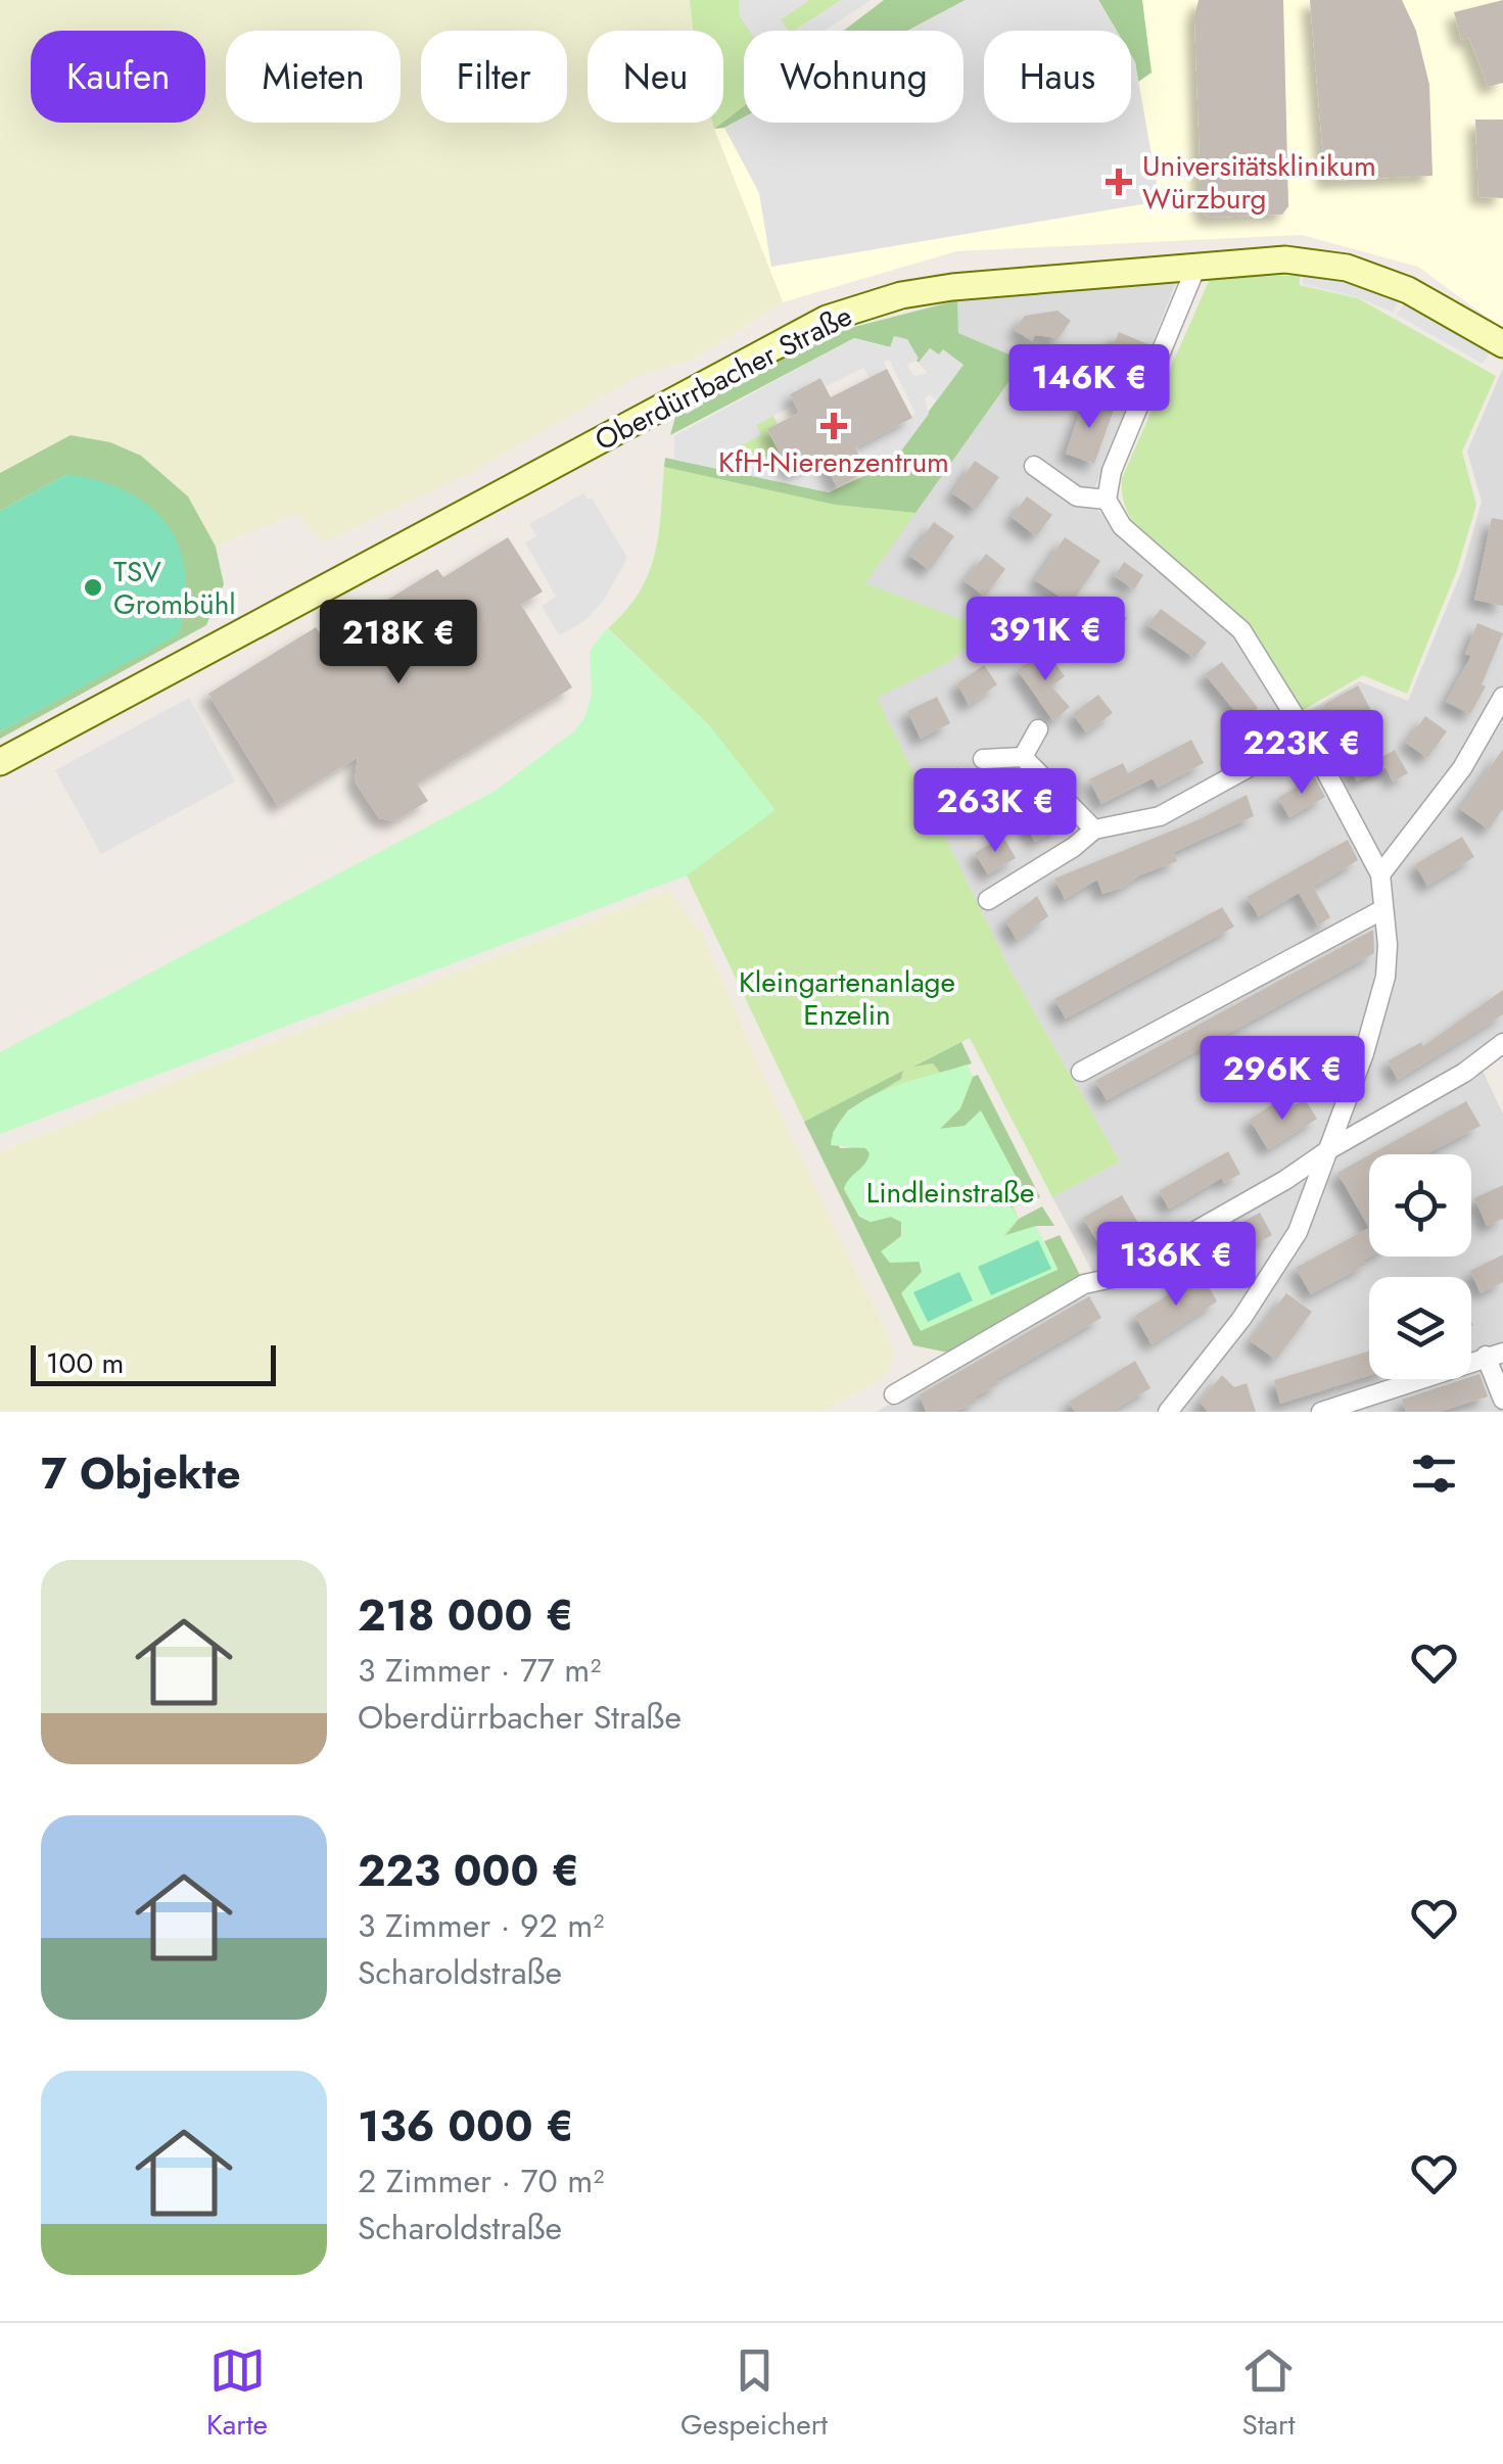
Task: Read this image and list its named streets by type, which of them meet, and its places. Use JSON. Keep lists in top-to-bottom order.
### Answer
{
  "streets": {
    "street": ["Oberdürrbacher Straße"]
  },
  "parks": ["Kleingartenanlage Enzelin", "Lindleinstraße"],
  "places": {
    "health": ["Universitätsklinikum Würzburg", "KfH-Nierenzentrum"],
    "other": ["TSV Grombühl"]
  },
  "scale_bar": "100 m",
  "page": {
    "chip": [
      "Kaufen",
      "Mieten",
      "Filter",
      "Neu",
      "Wohnung",
      "Haus"
    ],
    "price": [
      "146K €",
      "391K €",
      "218K €",
      "223K €",
      "263K €",
      "296K €",
      "136K €"
    ],
    "scale": "100 m",
    "heading": "7 Objekte",
    "list": [
      {
        "name": "218 000 €",
        "note": "3 Zimmer · 77 m² · Oberdürrbacher Straße"
      },
      {
        "name": "223 000 €",
        "note": "3 Zimmer · 92 m² · Scharoldstraße"
      },
      {
        "name": "136 000 €",
        "note": "2 Zimmer · 70 m² · Scharoldstraße"
      }
    ],
    "tabs": ["Karte", "Gespeichert", "Start"]
  }
}
